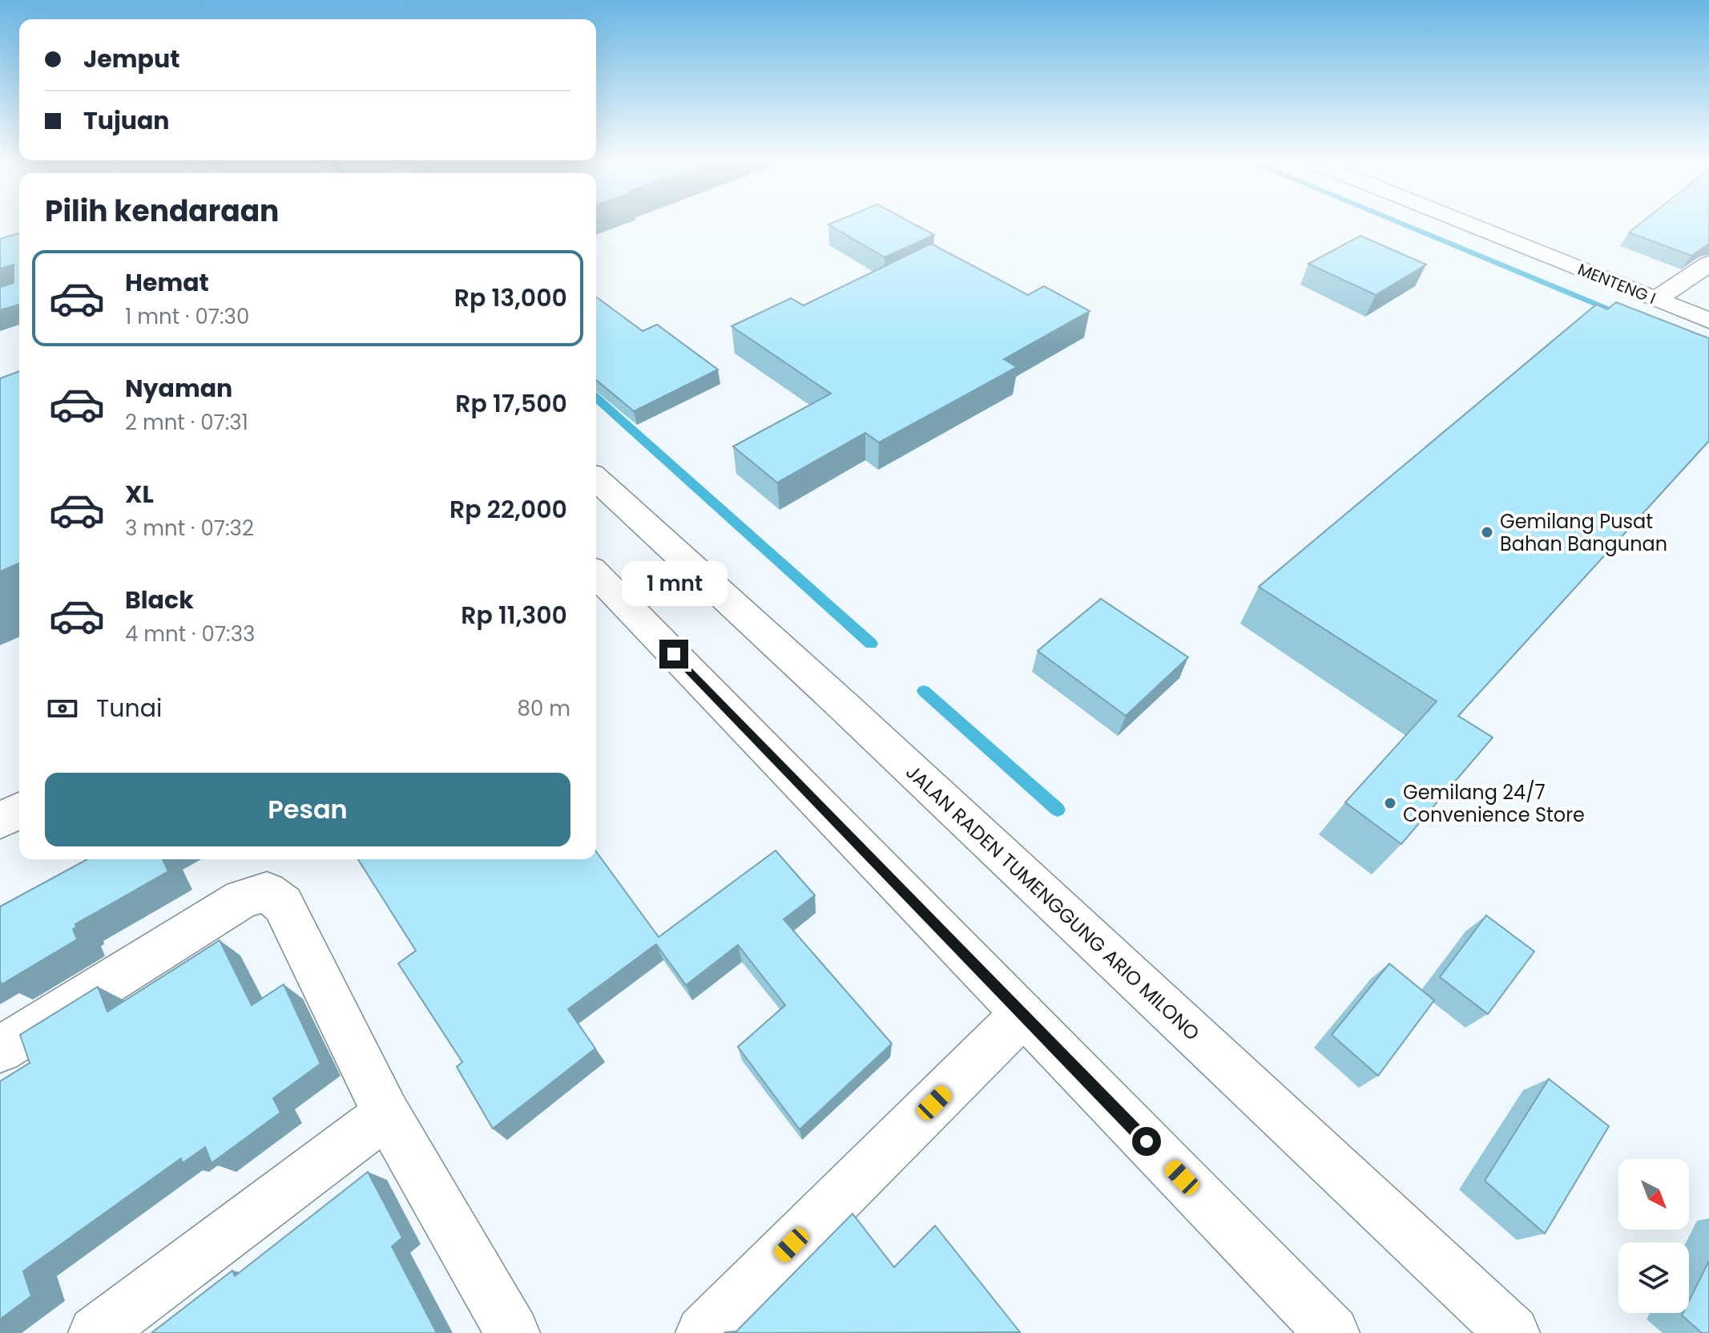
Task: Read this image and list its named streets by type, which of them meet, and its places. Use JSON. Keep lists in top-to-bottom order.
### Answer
{
  "streets": {
    "main road": ["MENTENG I", "JALAN RADEN TUMENGGUNG ARIO MILONO"]
  },
  "places": ["Gemilang Pusat Bahan Bangunan", "Gemilang 24/7 Convenience Store"],
  "north": "bottom right",
  "page": {
    "banner": ["Jemput", "Tujuan"],
    "heading": "Pilih kendaraan",
    "list": [
      {
        "name": "Hemat",
        "note": "1 mnt · 07:30",
        "value": "Rp 13,000"
      },
      {
        "name": "Nyaman",
        "note": "2 mnt · 07:31",
        "value": "Rp 17,500"
      },
      {
        "name": "XL",
        "note": "3 mnt · 07:32",
        "value": "Rp 22,000"
      },
      {
        "name": "Black",
        "note": "4 mnt · 07:33",
        "value": "Rp 11,300"
      }
    ],
    "bubble": "1 mnt",
    "pay": ["Tunai", "80 m"],
    "buttons": "Pesan"
  }
}
